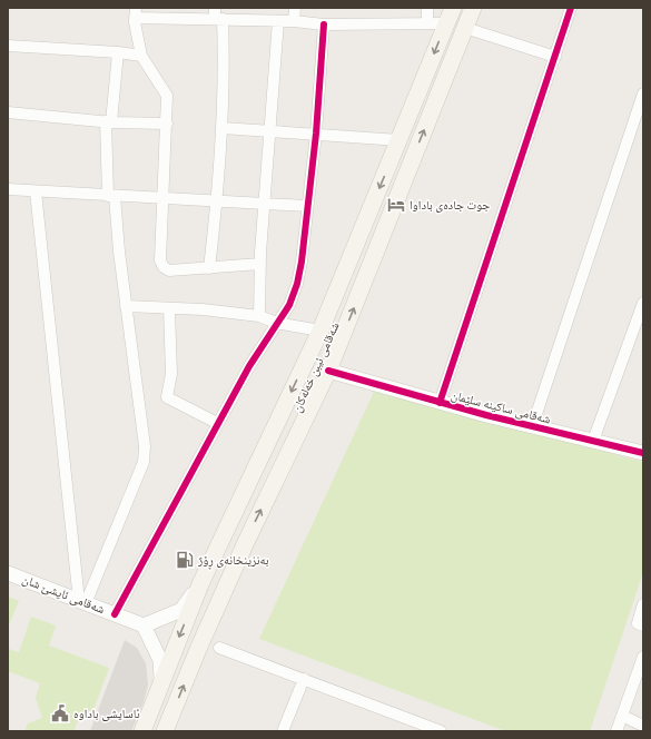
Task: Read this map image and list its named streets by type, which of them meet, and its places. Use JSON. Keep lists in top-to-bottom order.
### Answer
{
  "streets": {
    "main road": ["شەقامی ئیبن خەلەکان"],
    "street": ["شەقامی ساکینە سلێمان", "شەقامی ئایشێ شان"]
  },
  "crossings": [
    ["شەقامی ئیبن خەلەکان", "شەقامی ساکینە سلێمان"]
  ],
  "places": {
    "hotel": ["جوت جادەی باداوا"],
    "fuel station": ["بەنزینخانەی ڕۆژ"],
    "public building": ["ئاسايشى باداوه"]
  }
}
